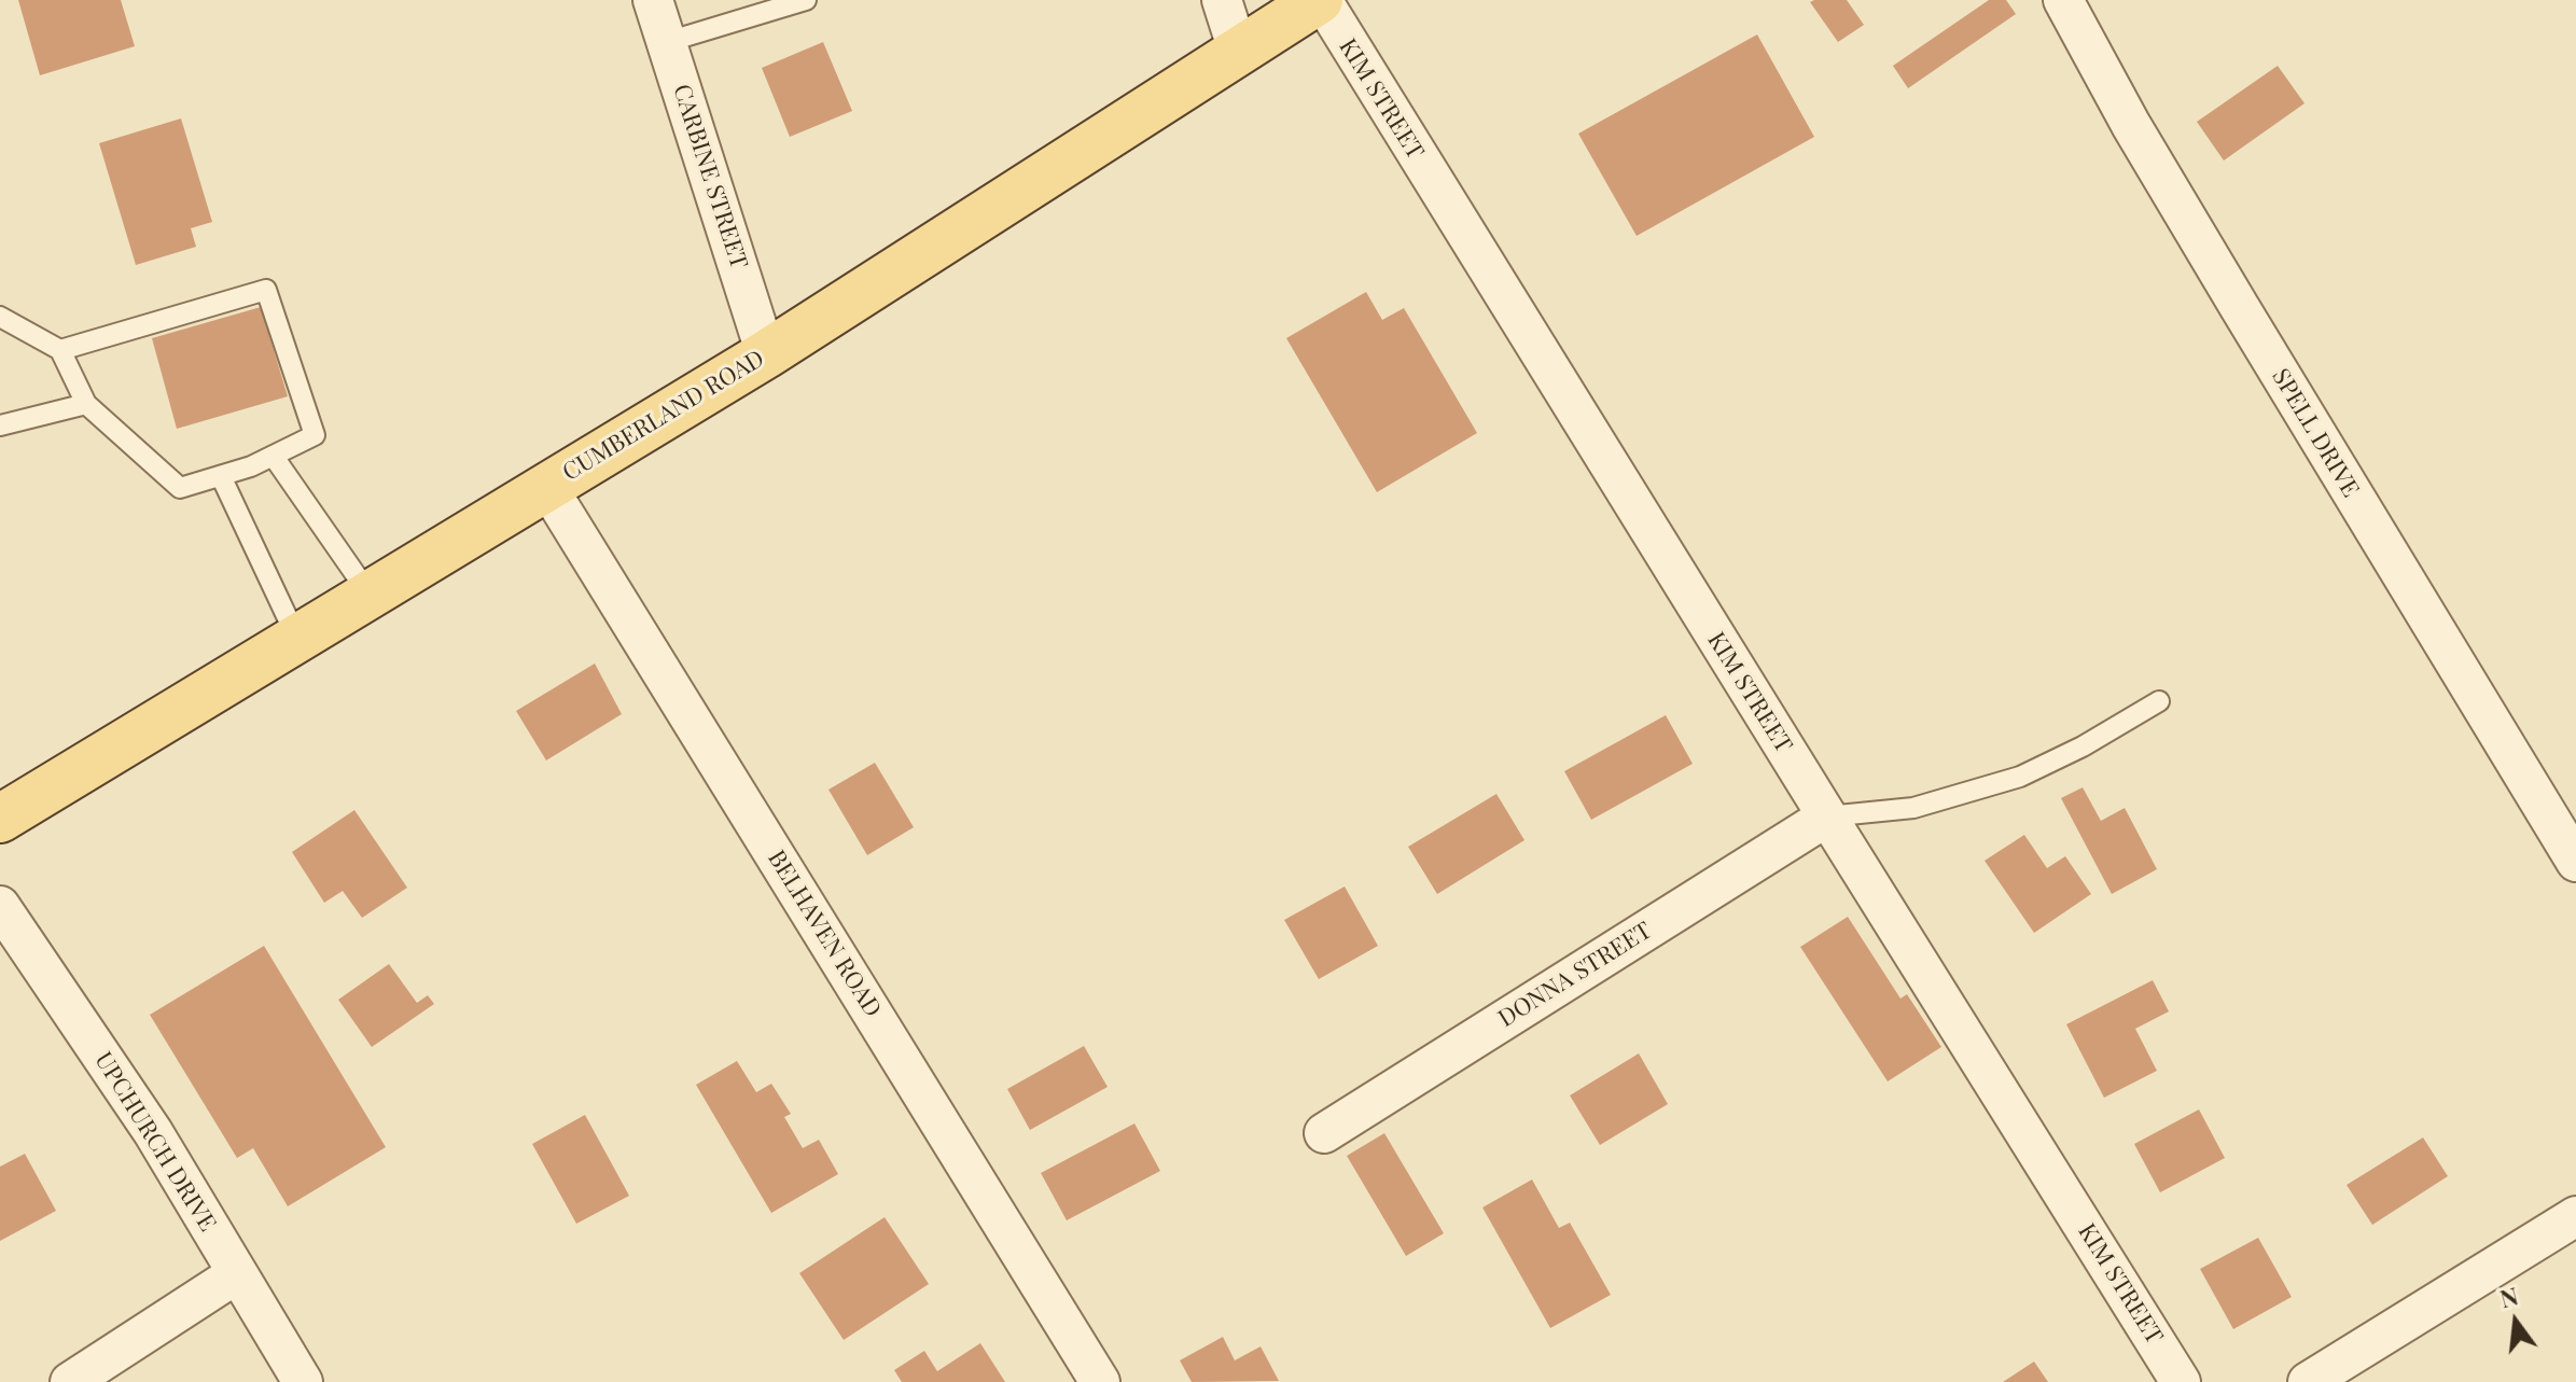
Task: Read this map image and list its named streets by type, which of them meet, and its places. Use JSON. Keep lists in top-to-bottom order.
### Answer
{
  "streets": {
    "main road": ["CUMBERLAND ROAD"],
    "street": [
      "KIM STREET",
      "CARBINE STREET",
      "SPELL DRIVE",
      "BELHAVEN ROAD",
      "DONNA STREET",
      "UPCHURCH DRIVE"
    ]
  },
  "crossings": [
    ["KIM STREET", "CUMBERLAND ROAD"],
    ["KIM STREET", "DONNA STREET"],
    ["CARBINE STREET", "CUMBERLAND ROAD"],
    ["CUMBERLAND ROAD", "BELHAVEN ROAD"]
  ],
  "north": "top"
}
